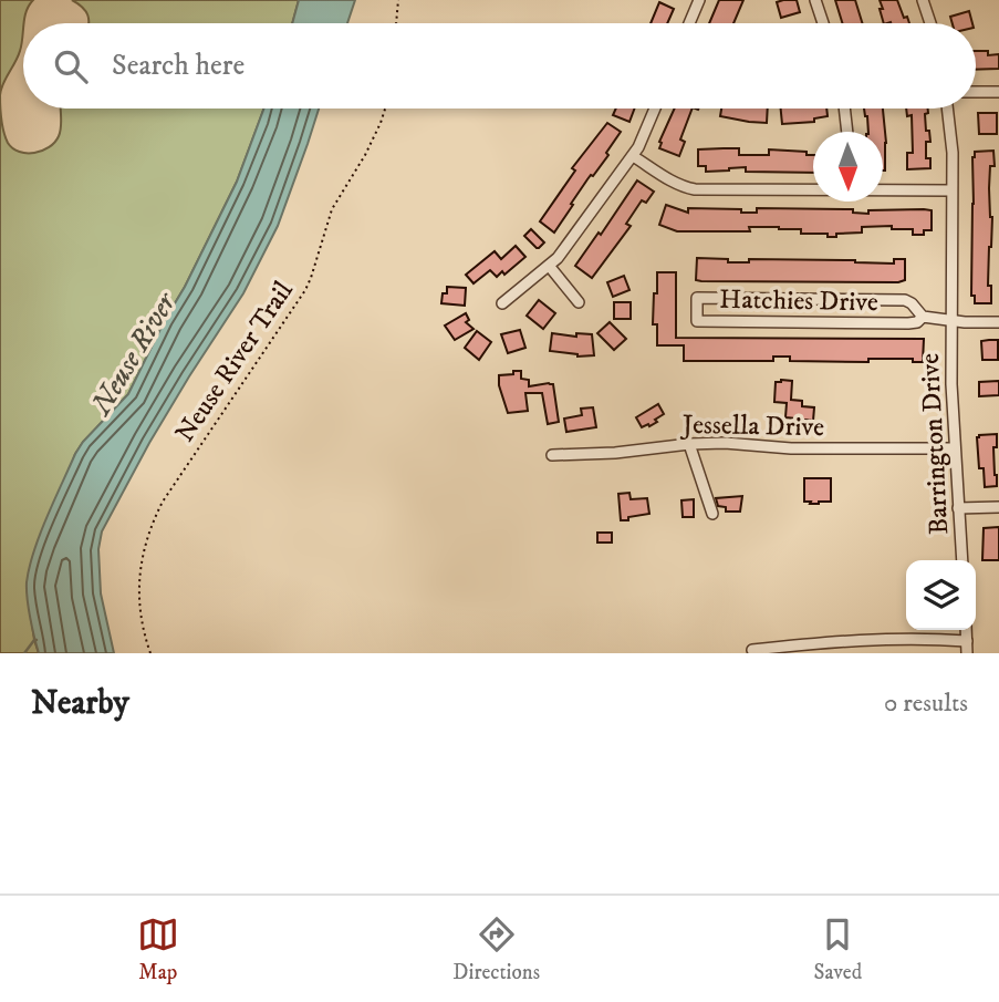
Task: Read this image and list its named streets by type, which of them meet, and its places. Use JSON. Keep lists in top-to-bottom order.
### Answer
{
  "streets": {
    "street": ["Hatchies Drive", "Jessella Drive", "Barrington Drive"],
    "path": ["Neuse River Trail"]
  },
  "crossings": [
    ["Hatchies Drive", "Barrington Drive"],
    ["Jessella Drive", "Barrington Drive"]
  ],
  "water": ["Neuse River"],
  "north": "bottom",
  "page": {
    "search": "Search here",
    "heading": ["Nearby", "0 results"],
    "nav": ["Map", "Directions", "Saved"]
  }
}
